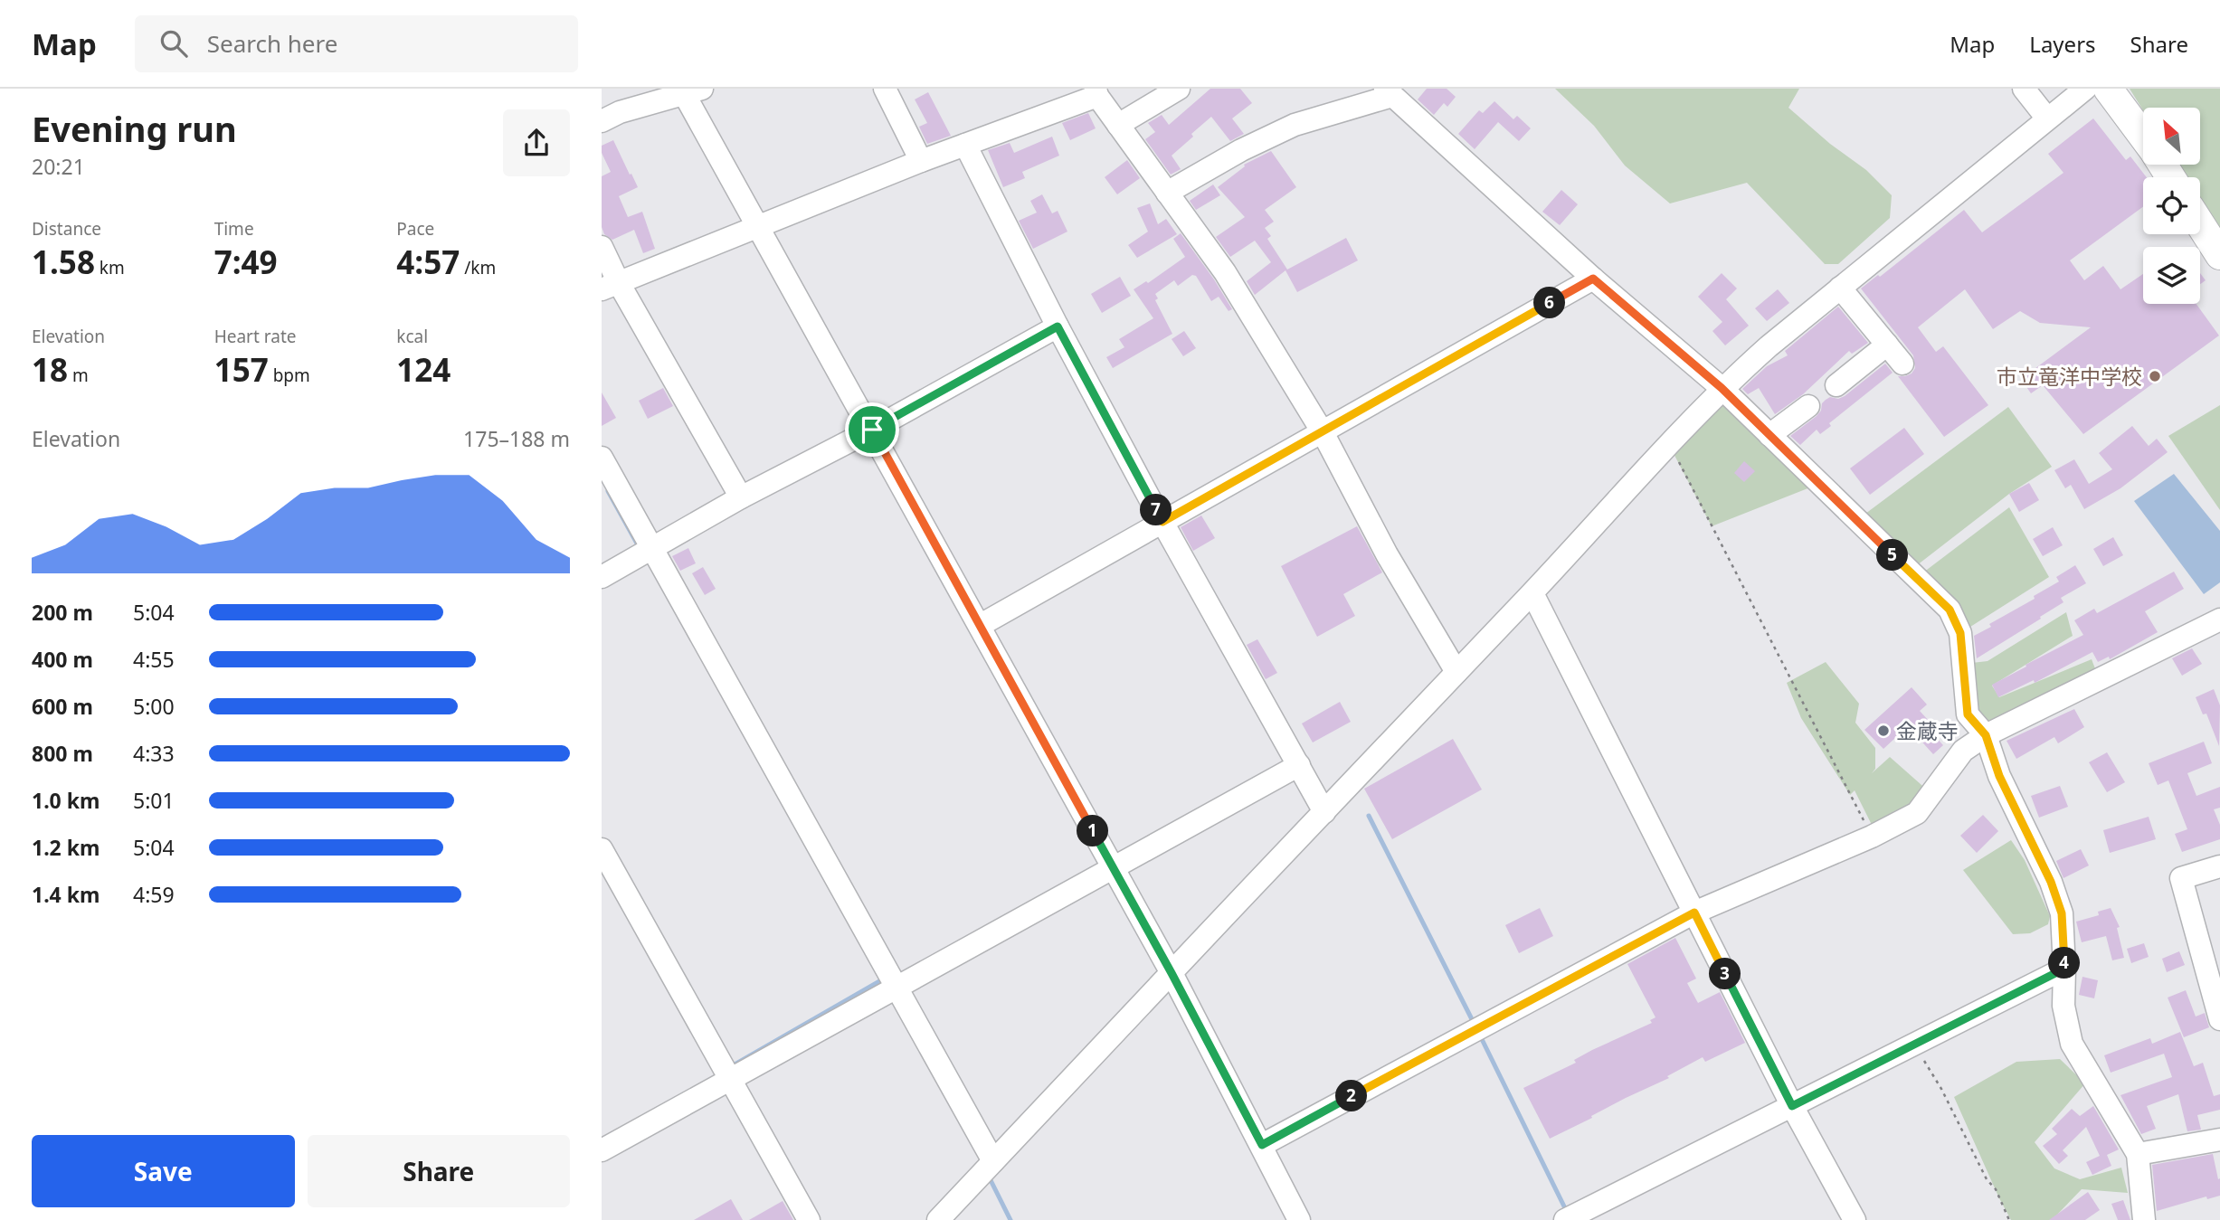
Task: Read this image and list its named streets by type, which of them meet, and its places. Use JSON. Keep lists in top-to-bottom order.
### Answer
{
  "places": ["市立竜洋中学校", "金蔵寺"],
  "north": "top left",
  "page": {
    "header": "Map",
    "search": "Search here",
    "nav": ["Map", "Layers", "Share"],
    "heading": ["Evening run", "20:21"],
    "stats": [
      ["Distance", "1.58 km"],
      ["Time", "7:49"],
      ["Pace", "4:57 /km"],
      ["Elevation", "18 m"],
      ["Heart rate", "157 bpm"],
      ["kcal", "124"]
    ],
    "pins": [
      "6",
      "7",
      "5",
      "1",
      "4",
      "3",
      "2"
    ],
    "chart": ["Elevation", "175–188 m"],
    "list": [
      {
        "name": "200 m",
        "note": "5:04"
      },
      {
        "name": "400 m",
        "note": "4:55"
      },
      {
        "name": "600 m",
        "note": "5:00"
      },
      {
        "name": "800 m",
        "note": "4:33"
      },
      {
        "name": "1.0 km",
        "note": "5:01"
      },
      {
        "name": "1.2 km",
        "note": "5:04"
      },
      {
        "name": "1.4 km",
        "note": "4:59"
      }
    ],
    "buttons": ["Save", "Share"]
  }
}
